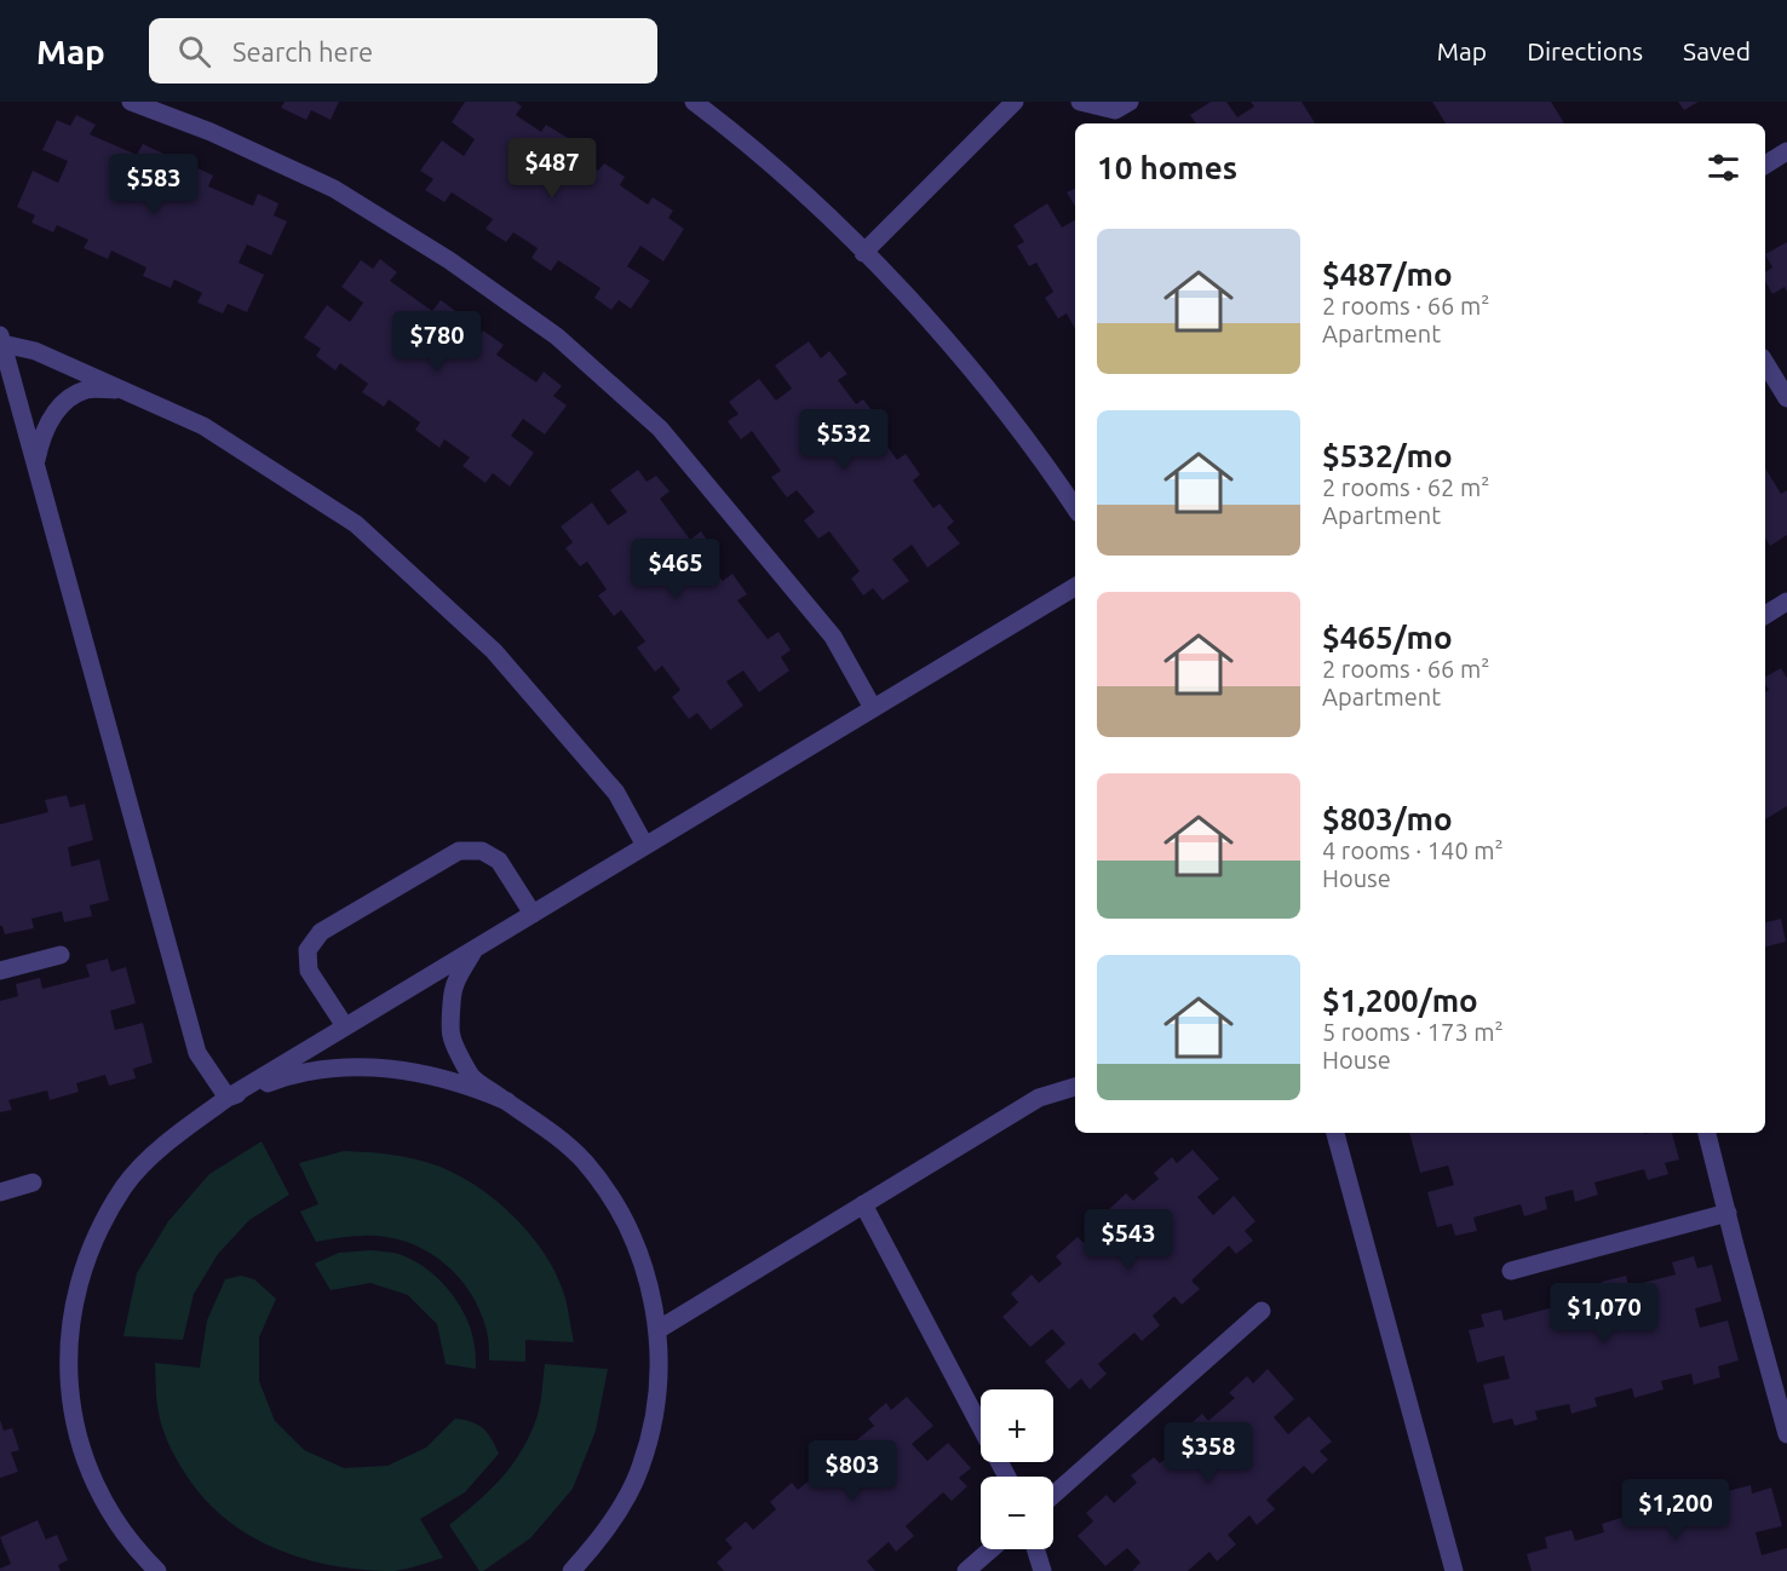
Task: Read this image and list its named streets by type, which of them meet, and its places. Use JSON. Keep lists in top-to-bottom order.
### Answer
{
  "page": {
    "header": "Map",
    "search": "Search here",
    "nav": ["Map", "Directions", "Saved"],
    "heading": "10 homes",
    "price": [
      "$487",
      "$583",
      "$780",
      "$532",
      "$465",
      "$543",
      "$1,070",
      "$358",
      "$803",
      "$1,200"
    ],
    "list": [
      {
        "name": "$487/mo",
        "note": "2 rooms · 66 m² · Apartment"
      },
      {
        "name": "$532/mo",
        "note": "2 rooms · 62 m² · Apartment"
      },
      {
        "name": "$465/mo",
        "note": "2 rooms · 66 m² · Apartment"
      },
      {
        "name": "$803/mo",
        "note": "4 rooms · 140 m² · House"
      },
      {
        "name": "$1,200/mo",
        "note": "5 rooms · 173 m² · House"
      }
    ],
    "map_buttons": ["+", "−"]
  }
}
